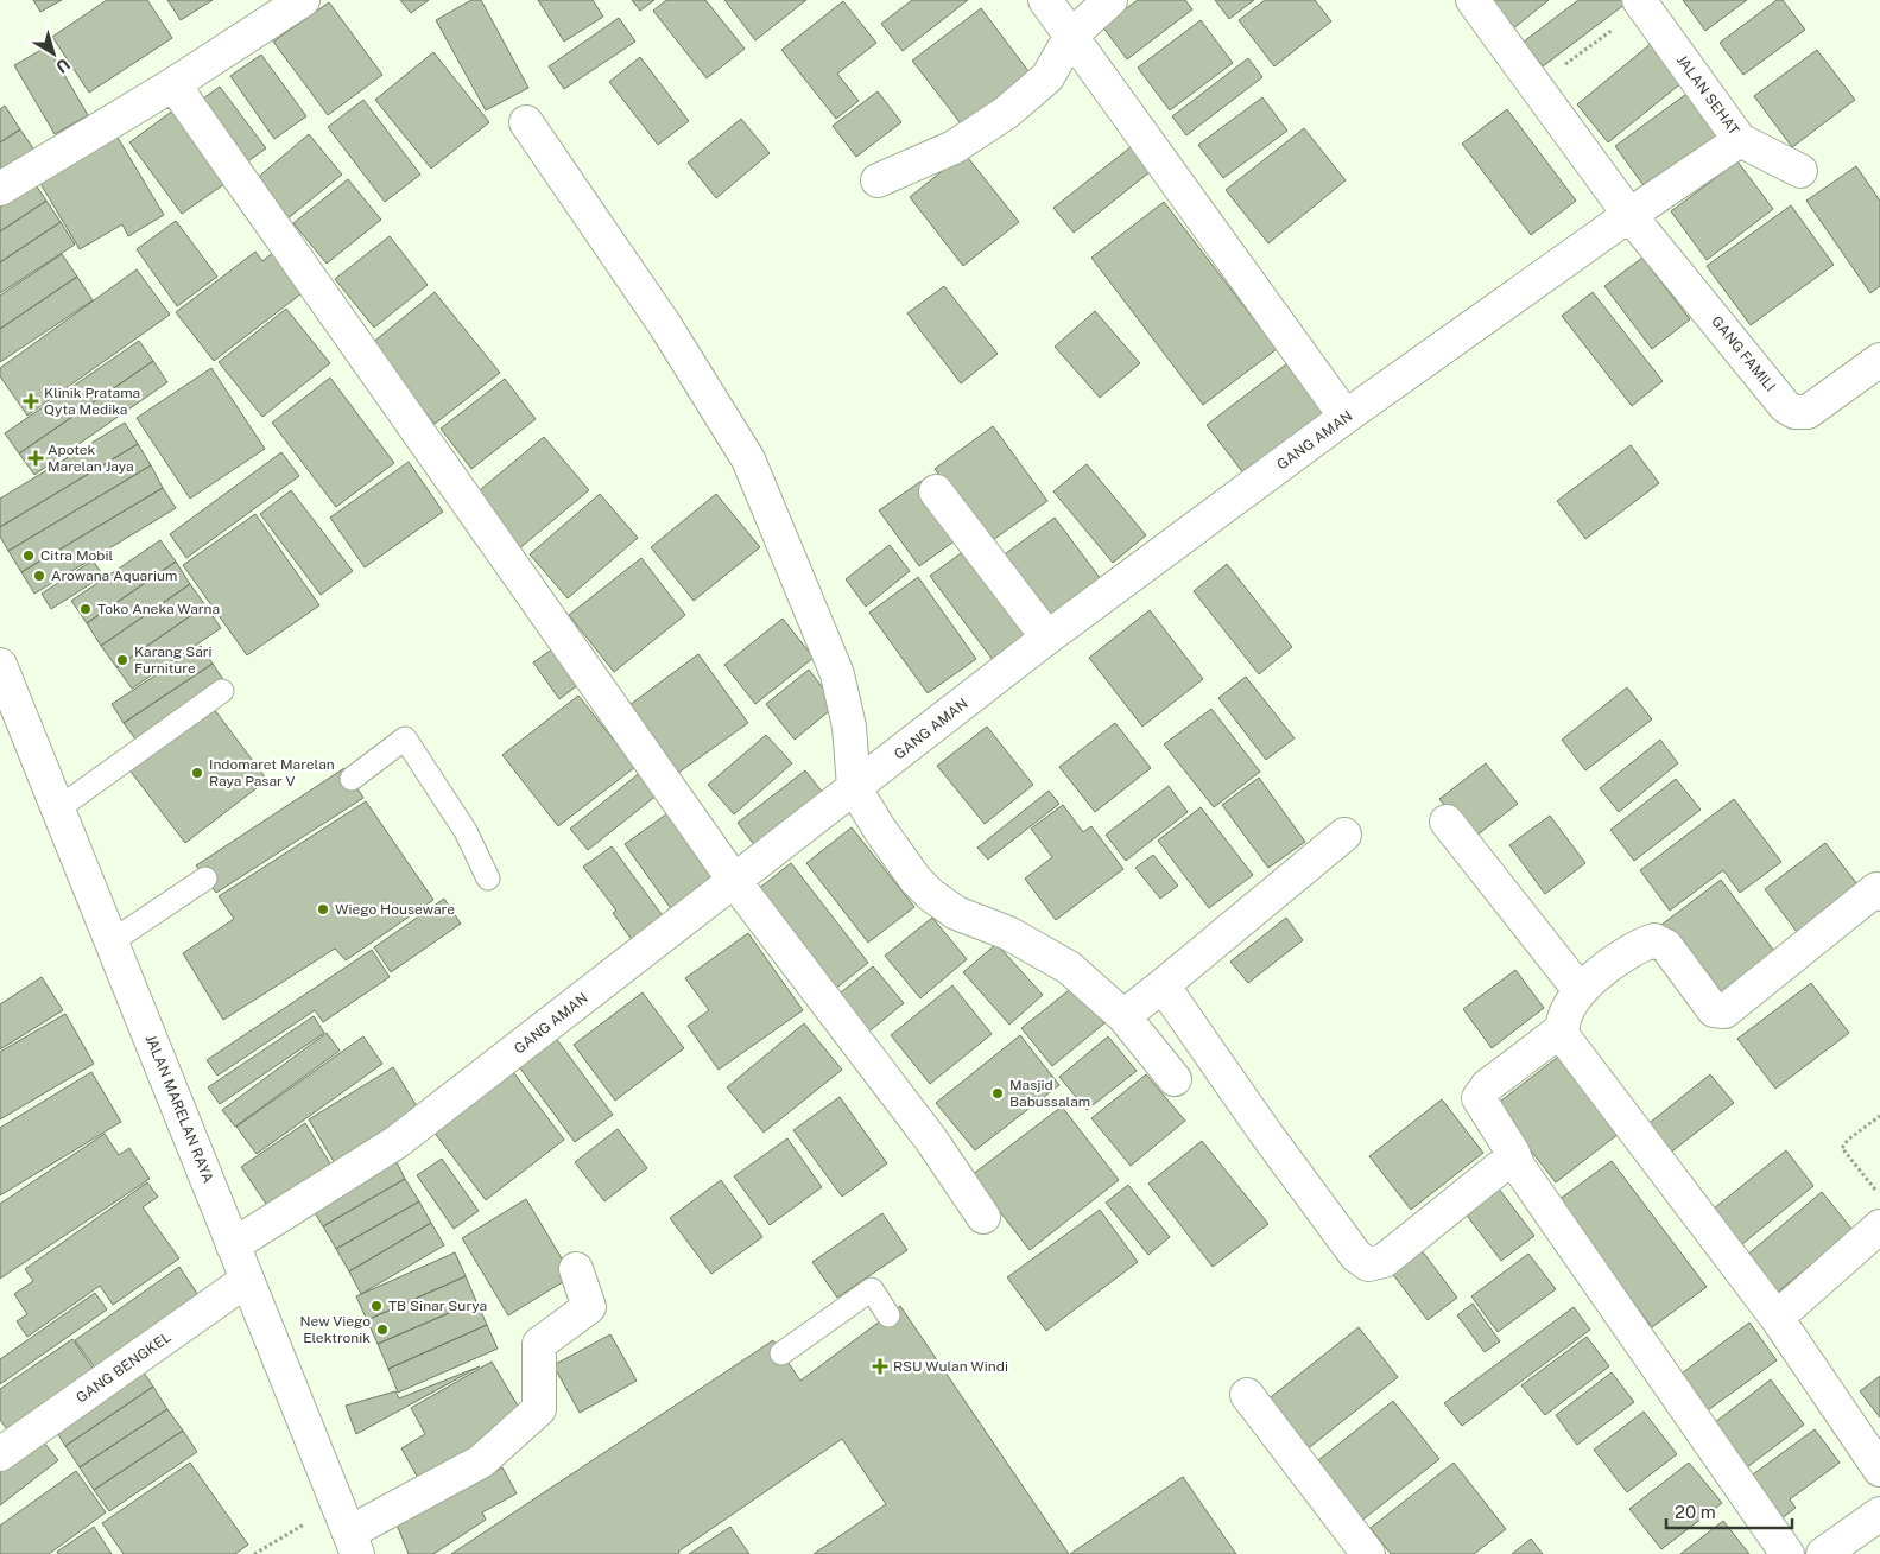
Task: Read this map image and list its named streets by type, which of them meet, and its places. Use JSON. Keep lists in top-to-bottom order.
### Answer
{
  "streets": {
    "street": [
      "JALAN SEHAT",
      "GANG FAMILI",
      "GANG AMAN",
      "JALAN MARELAN RAYA",
      "GANG BENGKEL"
    ]
  },
  "crossings": [
    ["JALAN SEHAT", "GANG FAMILI"],
    ["JALAN SEHAT", "GANG AMAN"],
    ["GANG FAMILI", "GANG AMAN"],
    ["GANG AMAN", "JALAN MARELAN RAYA"],
    ["JALAN MARELAN RAYA", "GANG BENGKEL"]
  ],
  "places": {
    "health": ["Klinik Pratama Qyta Medika", "Apotek Marelan Jaya", "RSU Wulan Windi"],
    "other": [
      "Citra Mobil",
      "Arowana Aquarium",
      "Toko Aneka Warna",
      "Karang Sari Furniture",
      "Indomaret Marelan Raya Pasar V",
      "Wiego Houseware",
      "Masjid Babussalam",
      "TB Sinar Surya",
      "New Viego Elektronik"
    ]
  },
  "scale_bar": "20 m",
  "north": "bottom right"
}
